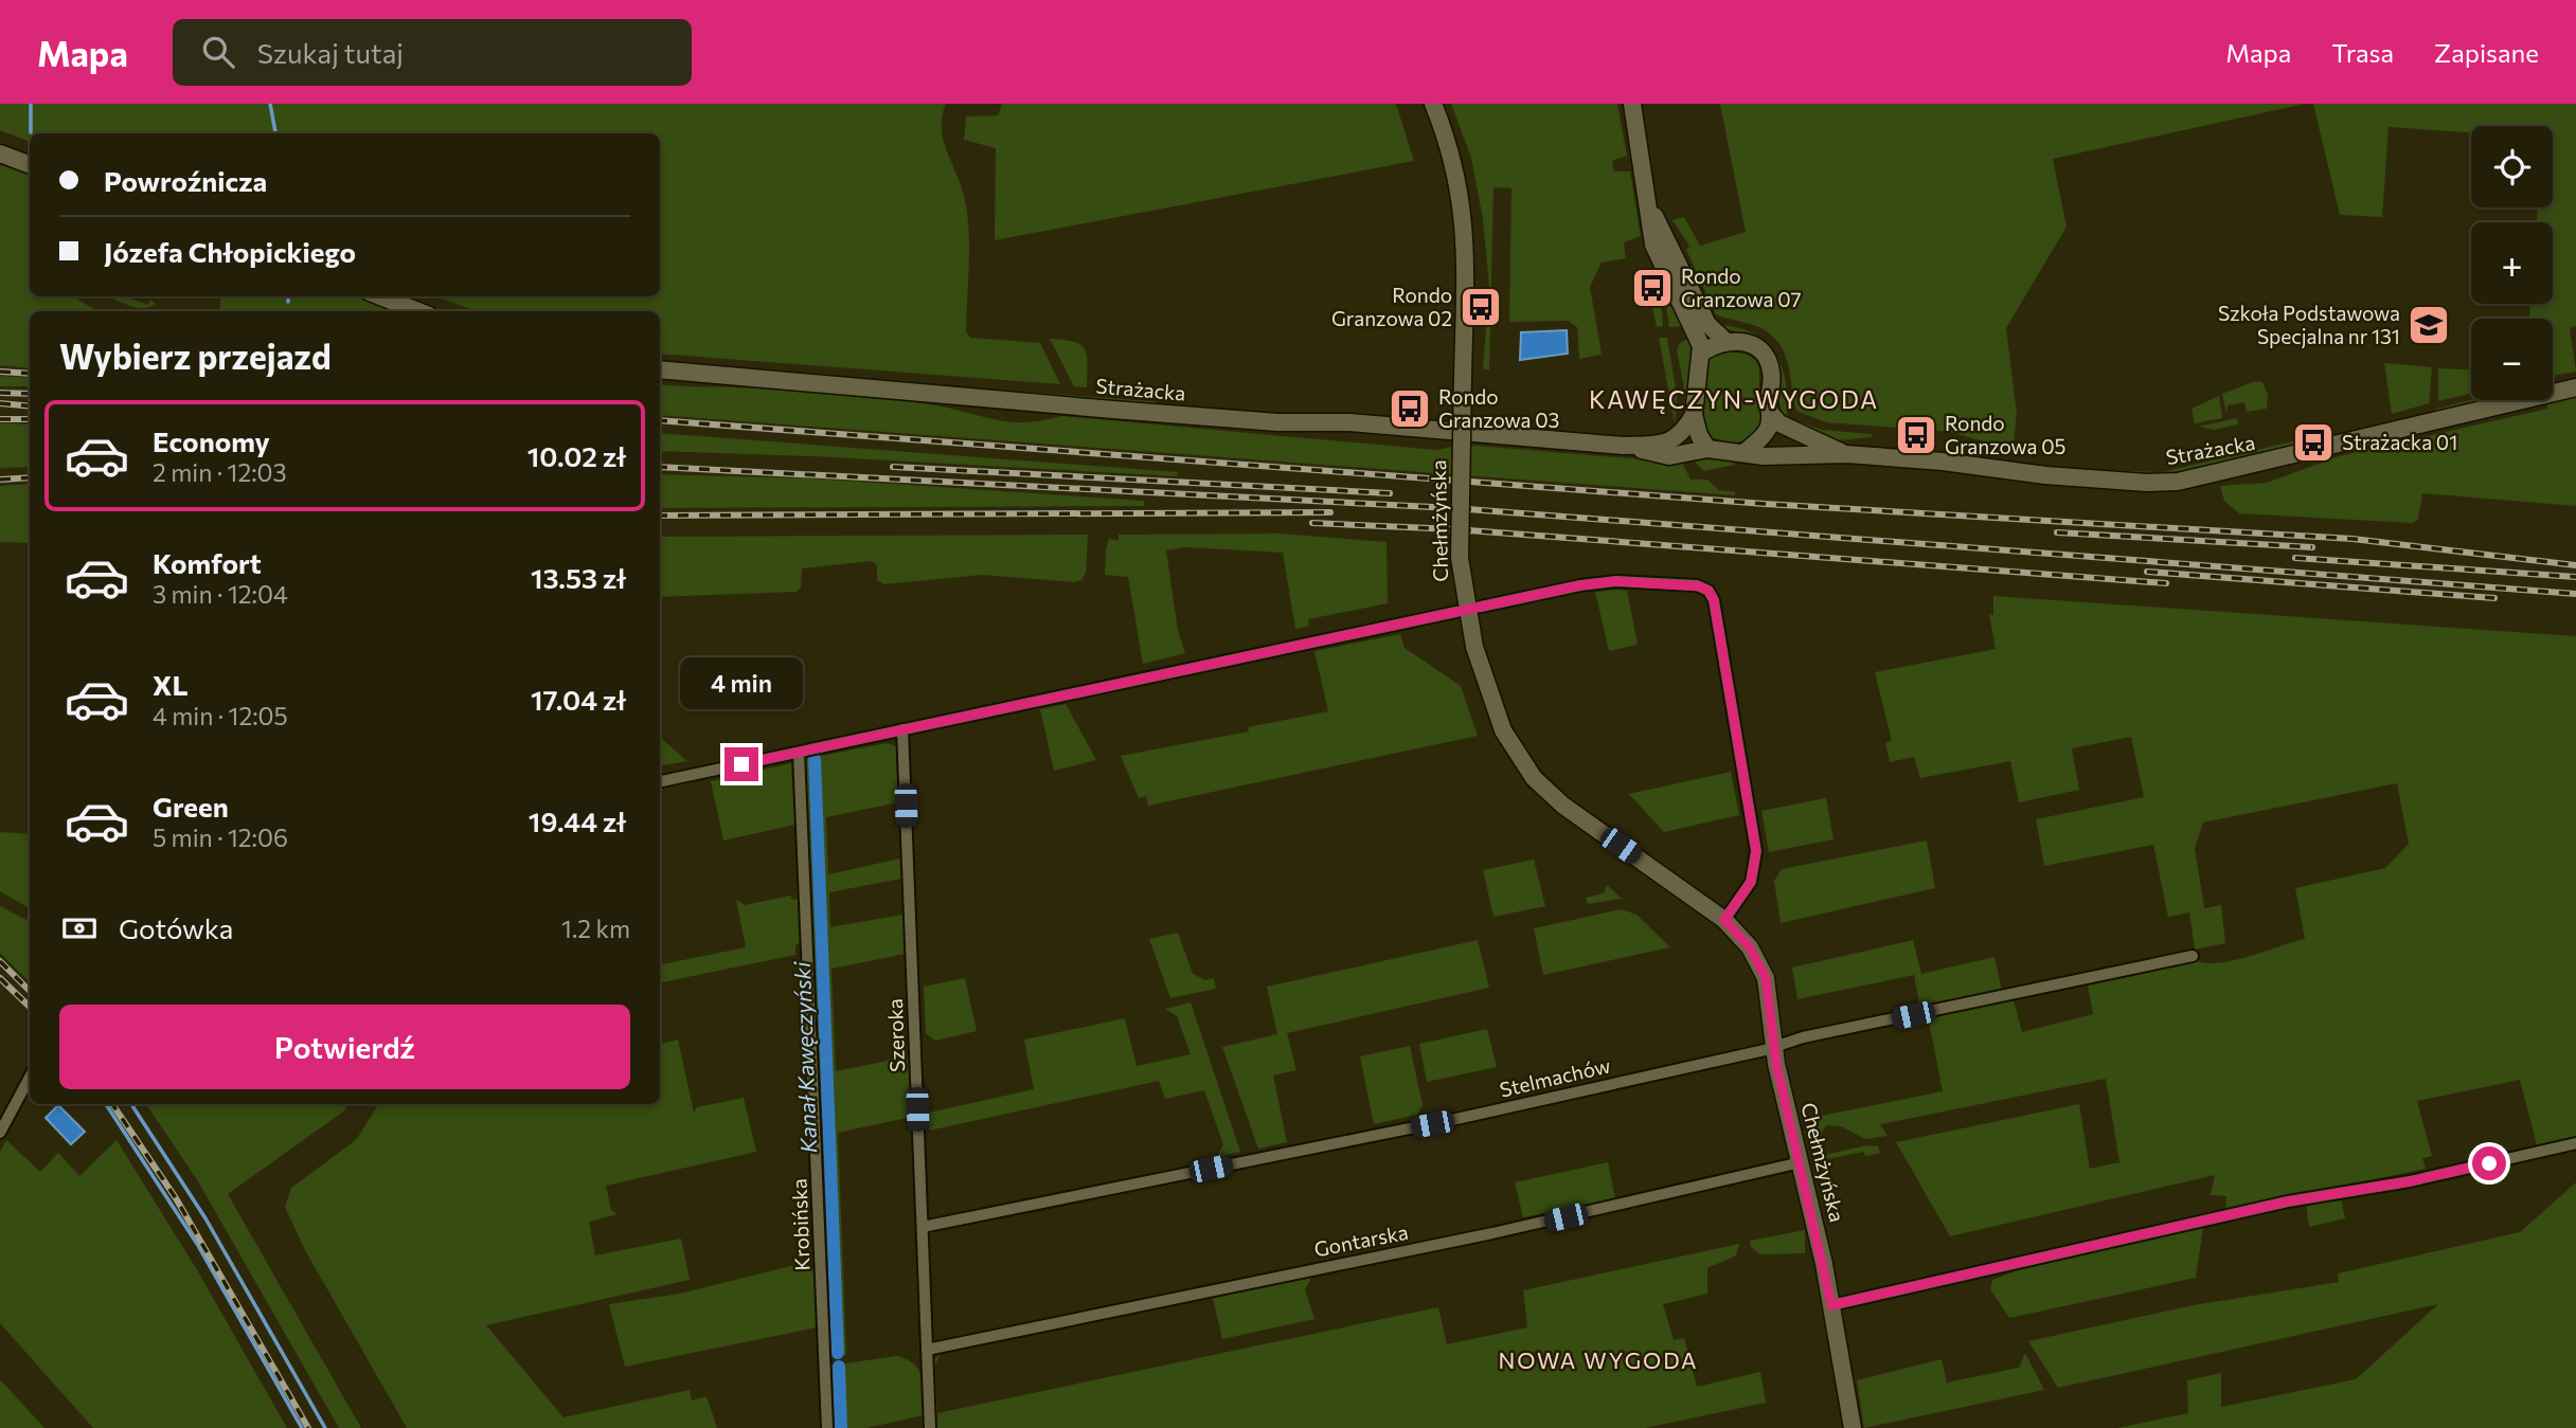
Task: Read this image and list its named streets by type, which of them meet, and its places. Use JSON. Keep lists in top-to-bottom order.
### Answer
{
  "streets": {
    "main road": ["Strażacka", "Chełmżyńska"],
    "street": [
      "Szeroka",
      "Stelmachów",
      "Krobińska",
      "Gontarska"
    ]
  },
  "crossings": [
    ["Chełmżyńska", "Stelmachów"],
    ["Chełmżyńska", "Gontarska"],
    ["Szeroka", "Stelmachów"],
    ["Szeroka", "Gontarska"]
  ],
  "districts": ["KAWĘCZYN-WYGODA", "NOWA WYGODA"],
  "water": ["Kanał Kawęczyński"],
  "places": {
    "bus stop": [
      "Rondo Granzowa 07",
      "Rondo Granzowa 02",
      "Rondo Granzowa 03",
      "Rondo Granzowa 05",
      "Strażacka 01"
    ],
    "school or university": ["Szkoła Podstawowa Specjalna nr 131"]
  },
  "page": {
    "header": "Mapa",
    "search": "Szukaj tutaj",
    "nav": ["Mapa", "Trasa", "Zapisane"],
    "map_buttons": ["+", "−"],
    "banner": ["Powroźnicza", "Józefa Chłopickiego"],
    "heading": "Wybierz przejazd",
    "list": [
      {
        "name": "Economy",
        "note": "2 min · 12:03",
        "value": "10.02 zł"
      },
      {
        "name": "Komfort",
        "note": "3 min · 12:04",
        "value": "13.53 zł"
      },
      {
        "name": "XL",
        "note": "4 min · 12:05",
        "value": "17.04 zł"
      },
      {
        "name": "Green",
        "note": "5 min · 12:06",
        "value": "19.44 zł"
      }
    ],
    "bubble": "4 min",
    "pay": ["Gotówka", "1.2 km"],
    "buttons": "Potwierdź"
  }
}
